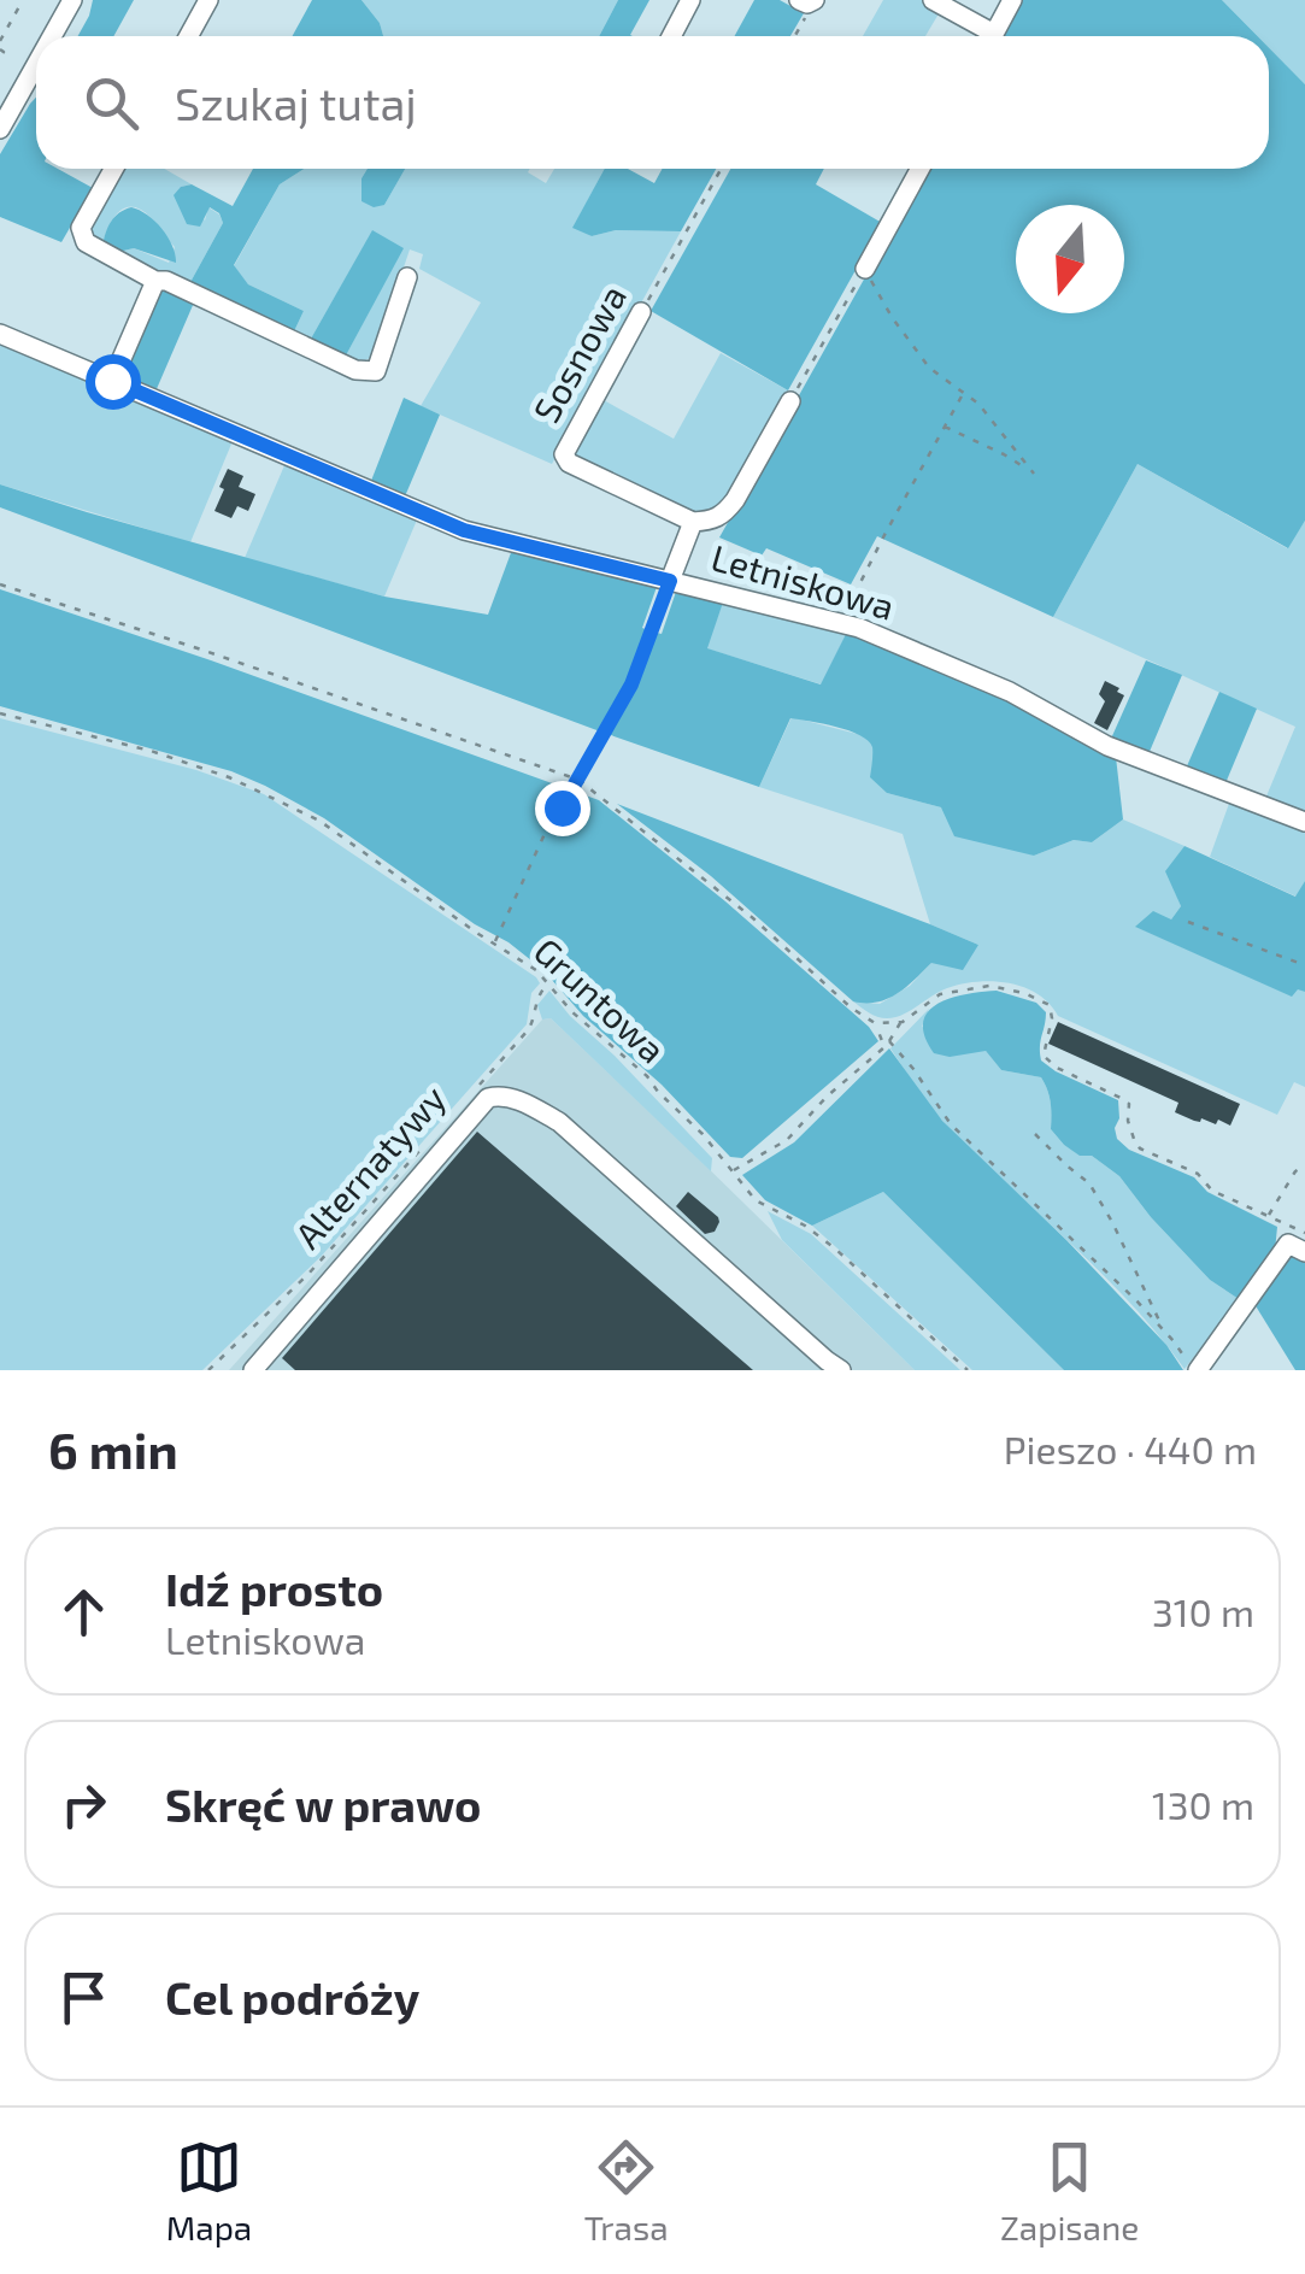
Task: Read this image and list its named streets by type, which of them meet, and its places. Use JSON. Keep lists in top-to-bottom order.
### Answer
{
  "streets": {
    "street": ["Sosnowa", "Letniskowa"],
    "path": ["Gruntowa", "Alternatywy"]
  },
  "crossings": [
    ["Gruntowa", "Alternatywy"]
  ],
  "north": "bottom",
  "page": {
    "search": "Szukaj tutaj",
    "heading": ["6 min", "Pieszo · 440 m"],
    "list": [
      ["Idź prosto", "Letniskowa", "310 m"],
      ["Skręć w prawo", "130 m"],
      "Cel podróży"
    ],
    "nav": ["Mapa", "Trasa", "Zapisane"]
  }
}
